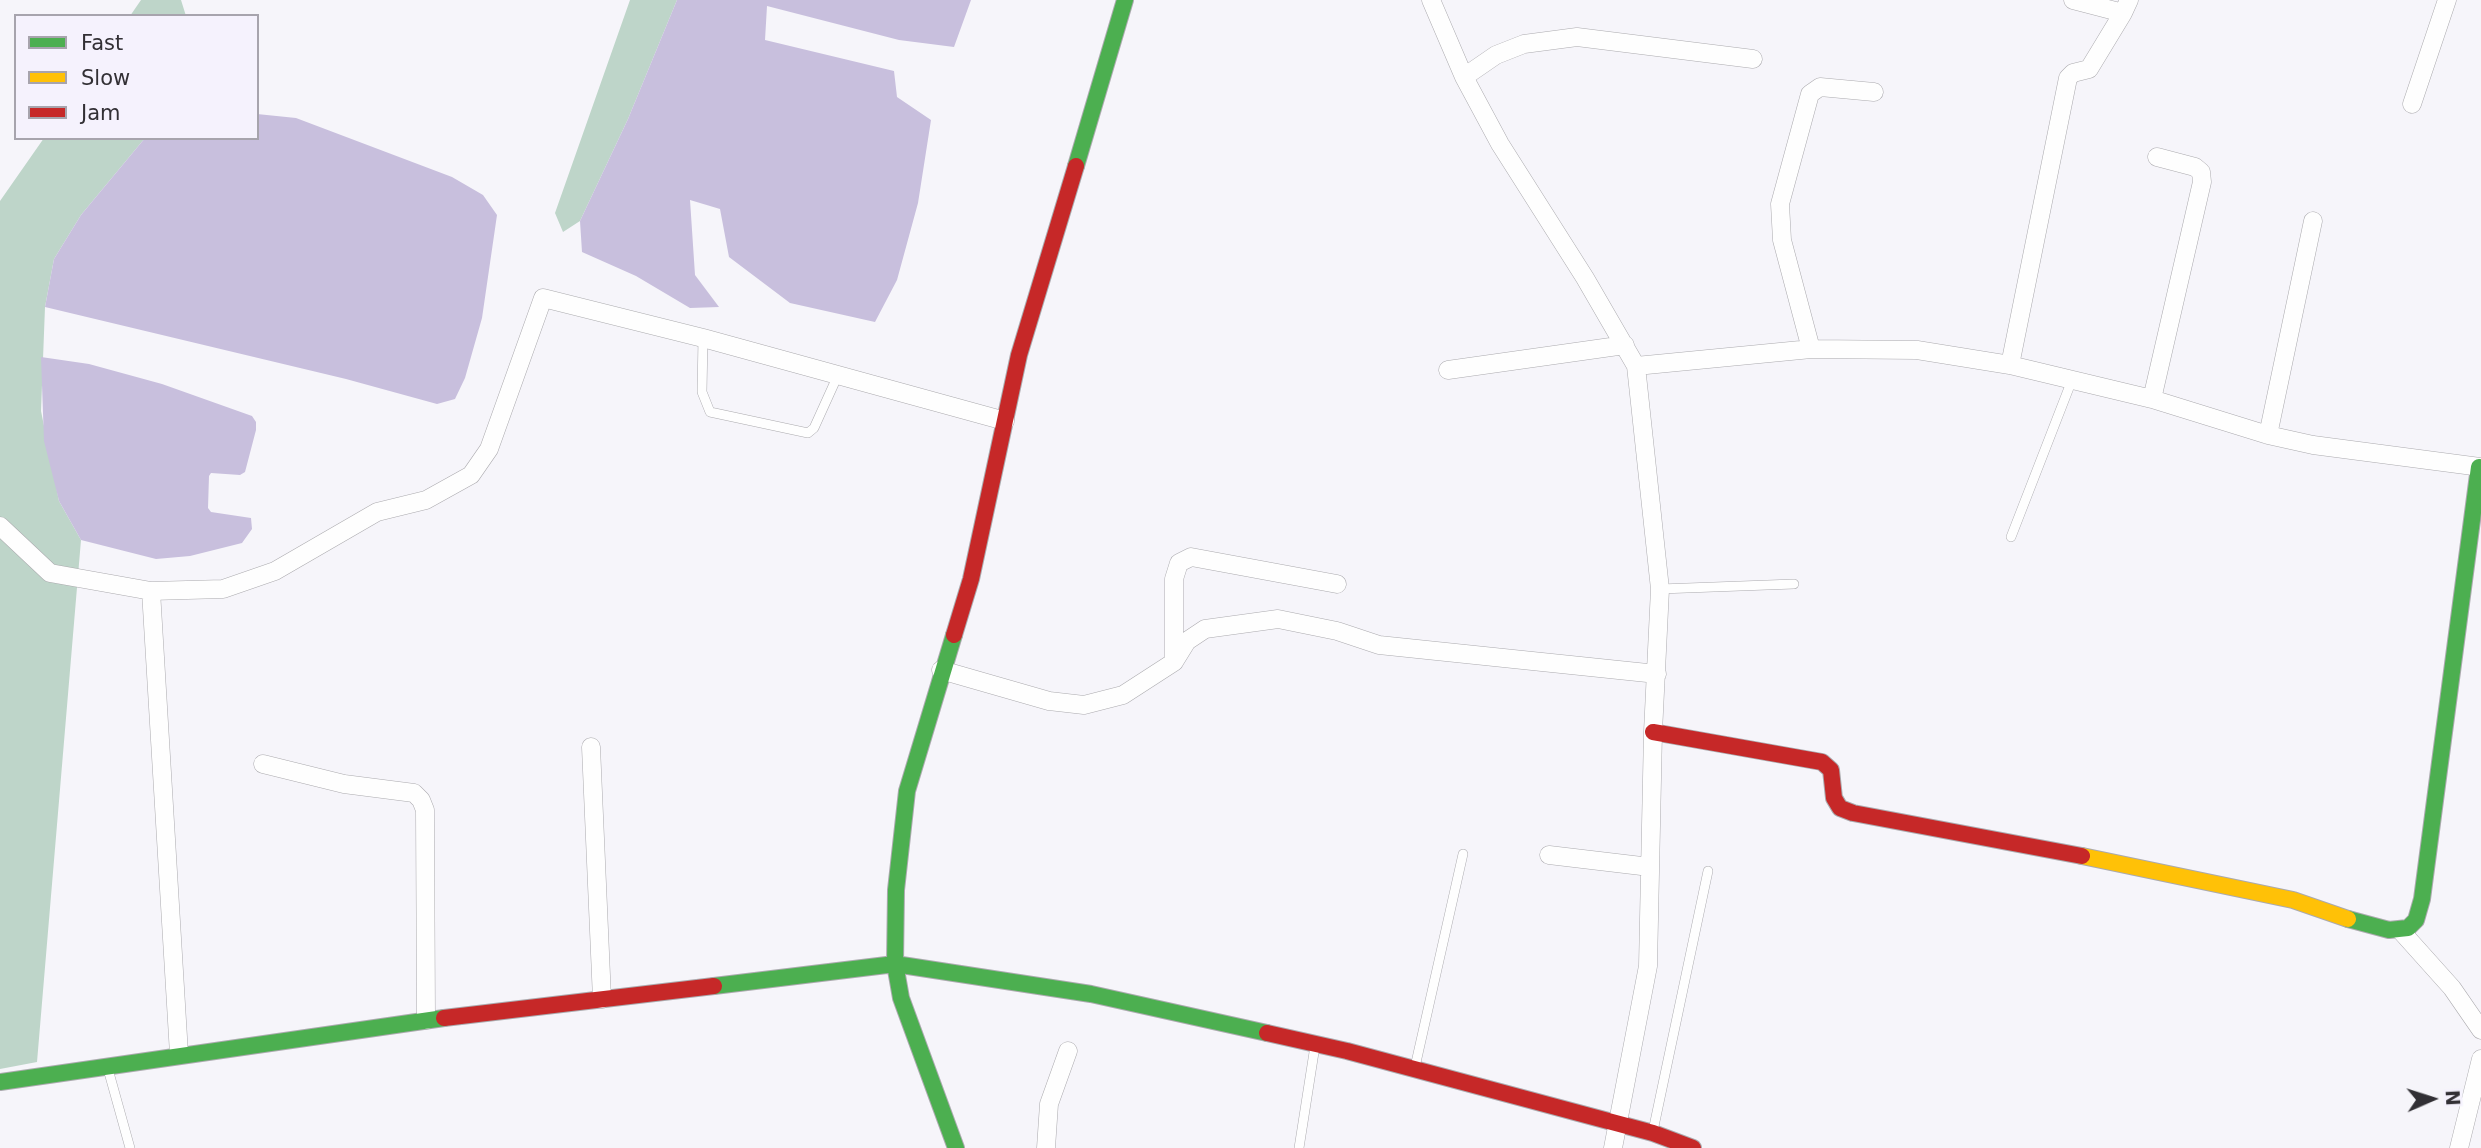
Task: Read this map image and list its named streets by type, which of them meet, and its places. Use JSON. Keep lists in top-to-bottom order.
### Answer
{
  "legend": ["Fast", "Slow", "Jam"],
  "north": "right"
}
